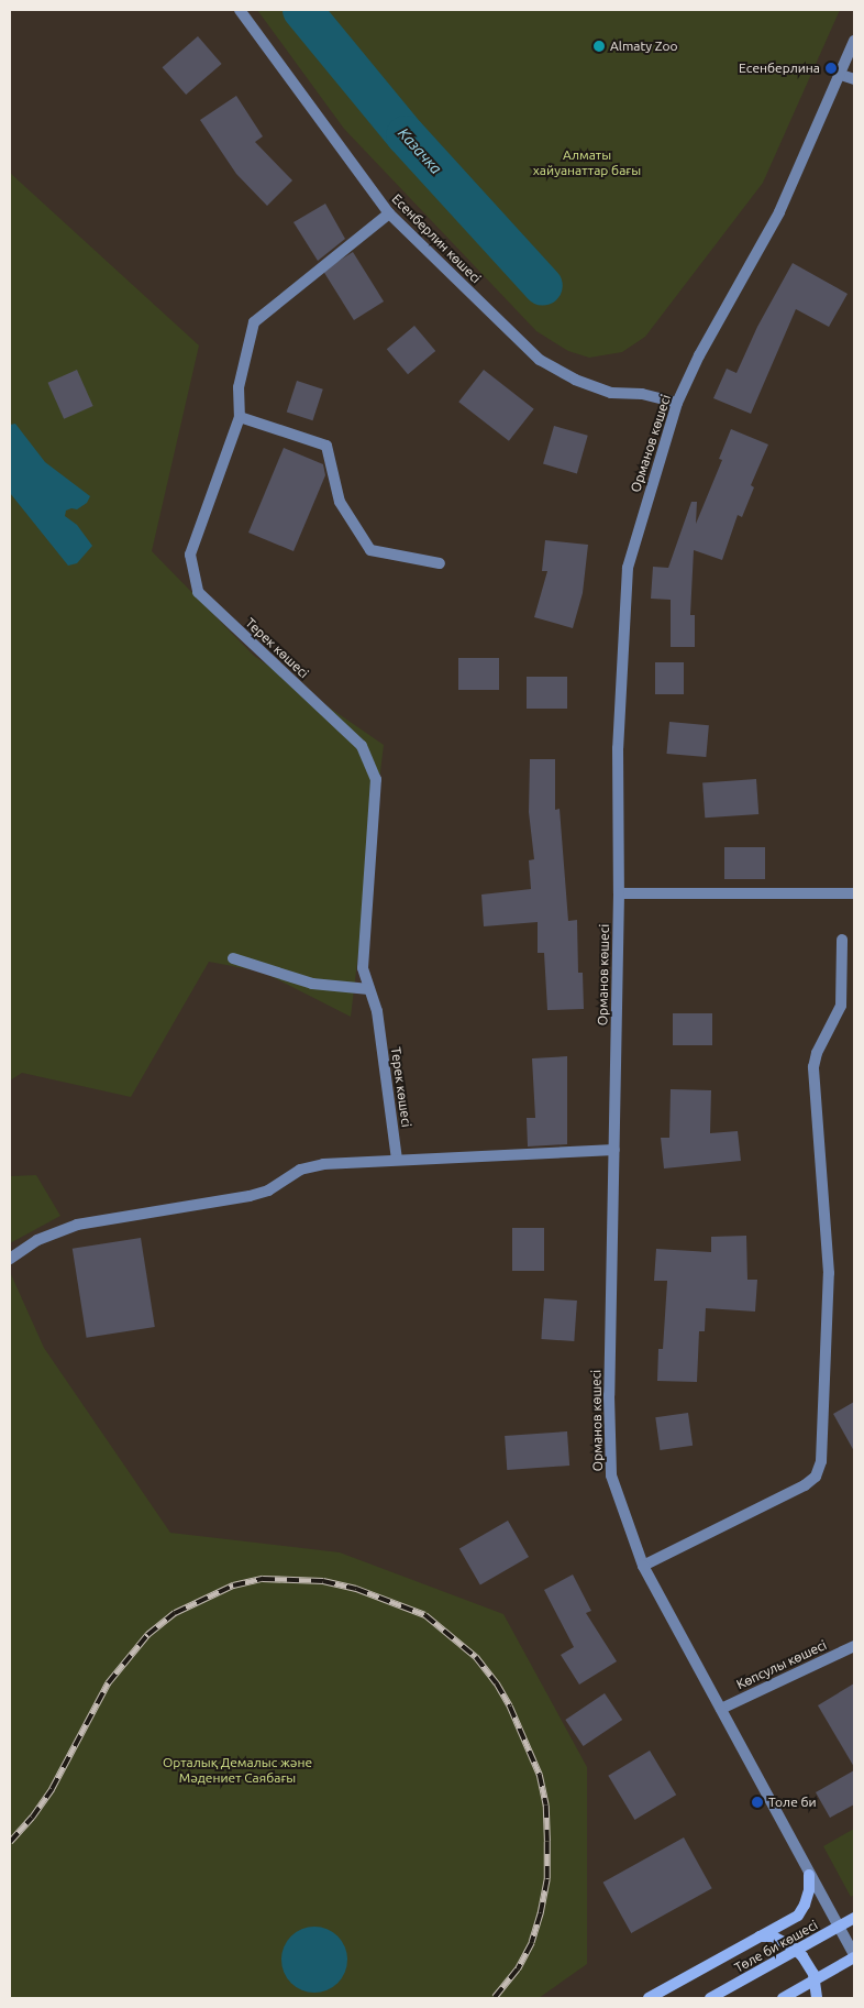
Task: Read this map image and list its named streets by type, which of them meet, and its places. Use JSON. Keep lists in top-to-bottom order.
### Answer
{
  "streets": {
    "main road": ["Төле би көшесі"],
    "street": [
      "Есенберлин көшесі",
      "Орманов көшесі",
      "Терек көшесі",
      "Көпсулы көшесі"
    ]
  },
  "crossings": [
    ["Есенберлин көшесі", "Орманов көшесі"],
    ["Есенберлин көшесі", "Терек көшесі"],
    ["Орманов көшесі", "Көпсулы көшесі"]
  ],
  "water": ["Казачка"],
  "parks": ["Алматы хайуанаттар бағы", "Орталық Демалыс және Мәдениет Саябағы"],
  "places": ["Almaty Zoo", "Есенберлина", "Толе би"]
}
